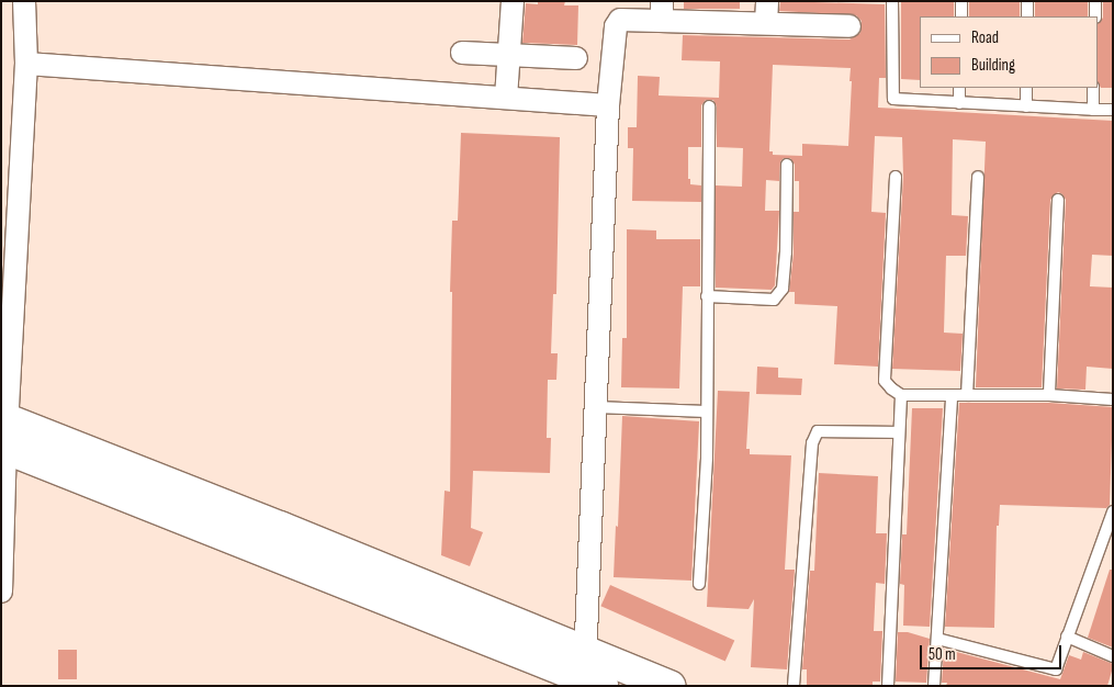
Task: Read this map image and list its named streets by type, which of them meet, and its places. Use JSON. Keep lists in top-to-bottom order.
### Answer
{
  "legend": ["Road", "Building"],
  "scale_bar": "50 m"
}
